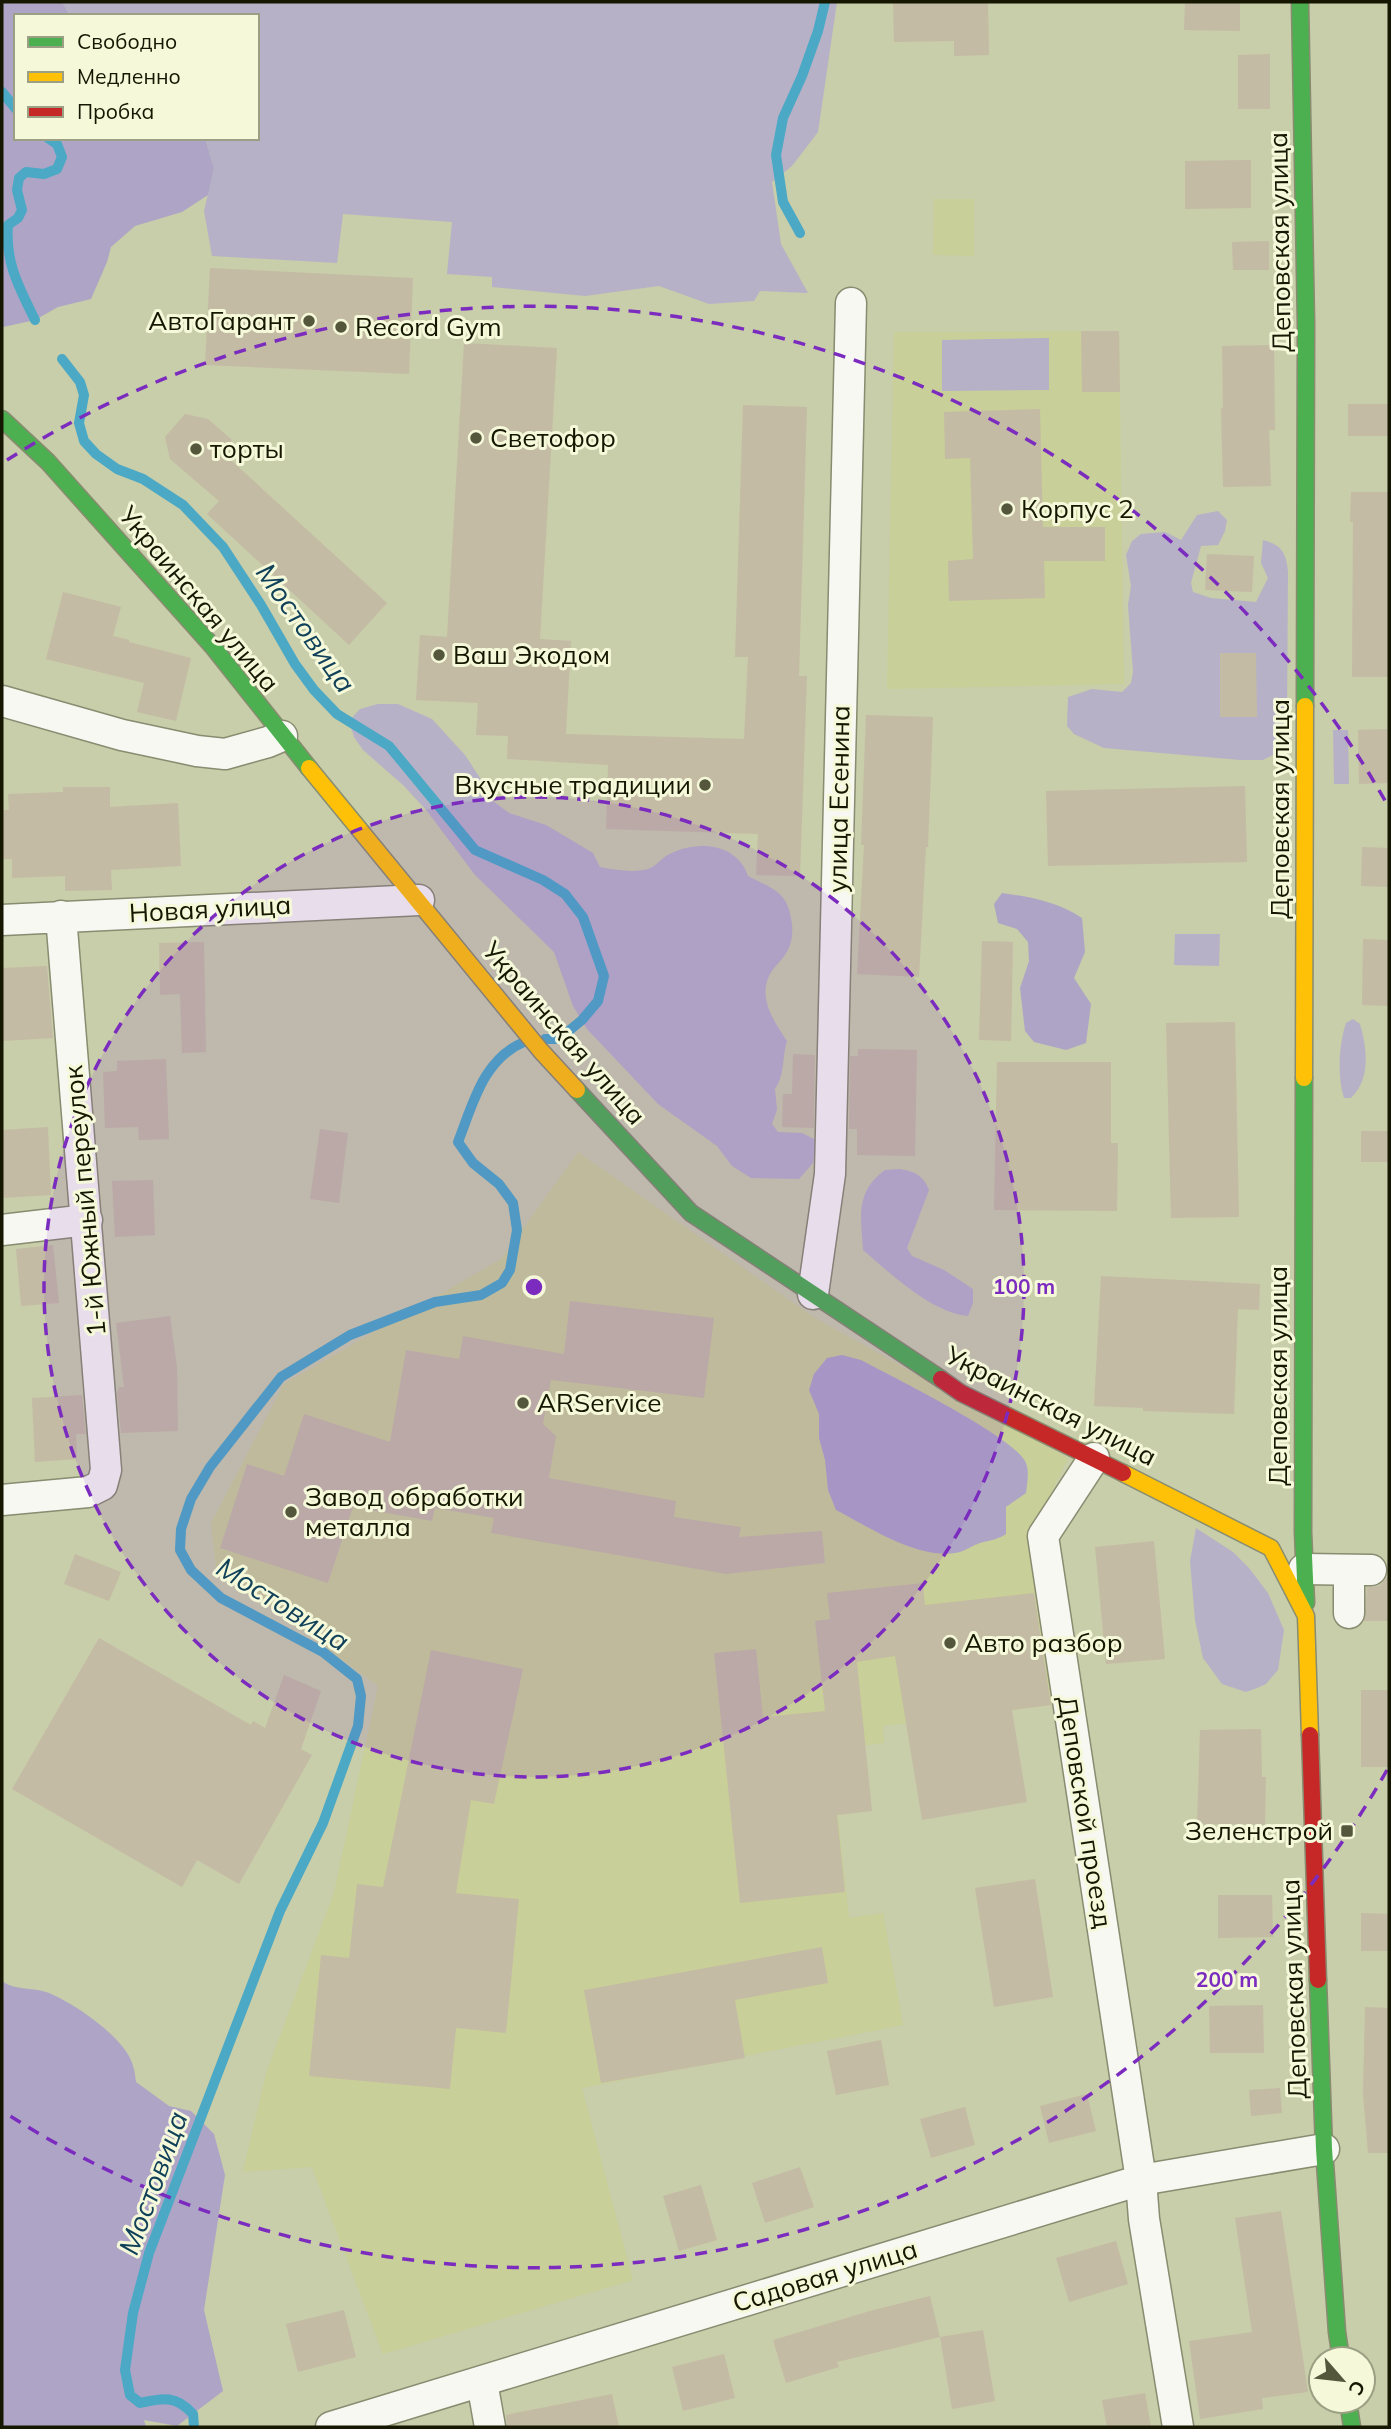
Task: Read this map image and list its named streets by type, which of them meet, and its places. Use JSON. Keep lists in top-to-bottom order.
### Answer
{
  "streets": {
    "main road": ["Деповская улица", "Украинская улица"],
    "street": [
      "улица Есенина",
      "Новая улица",
      "1-й Южный переулок",
      "Деповской проезд",
      "Садовая улица"
    ]
  },
  "crossings": [
    ["Деповская улица", "Украинская улица"],
    ["Деповская улица", "Садовая улица"],
    ["Украинская улица", "улица Есенина"],
    ["Украинская улица", "Новая улица"],
    ["Украинская улица", "Деповской проезд"],
    ["Новая улица", "1-й Южный переулок"],
    ["Деповской проезд", "Садовая улица"]
  ],
  "water": ["Мостовица"],
  "places": {
    "other": [
      "АвтоГарант",
      "Record Gym",
      "Светофор",
      "торты",
      "Корпус 2",
      "Ваш Экодом",
      "Вкусные традиции",
      "ARService",
      "Завод обработки металла",
      "Авто разбор"
    ],
    "transit": ["Зеленстрой"]
  },
  "legend": ["Свободно", "Медленно", "Пробка"],
  "north": "bottom right",
  "rings": ["100 m", "200 m"]
}
